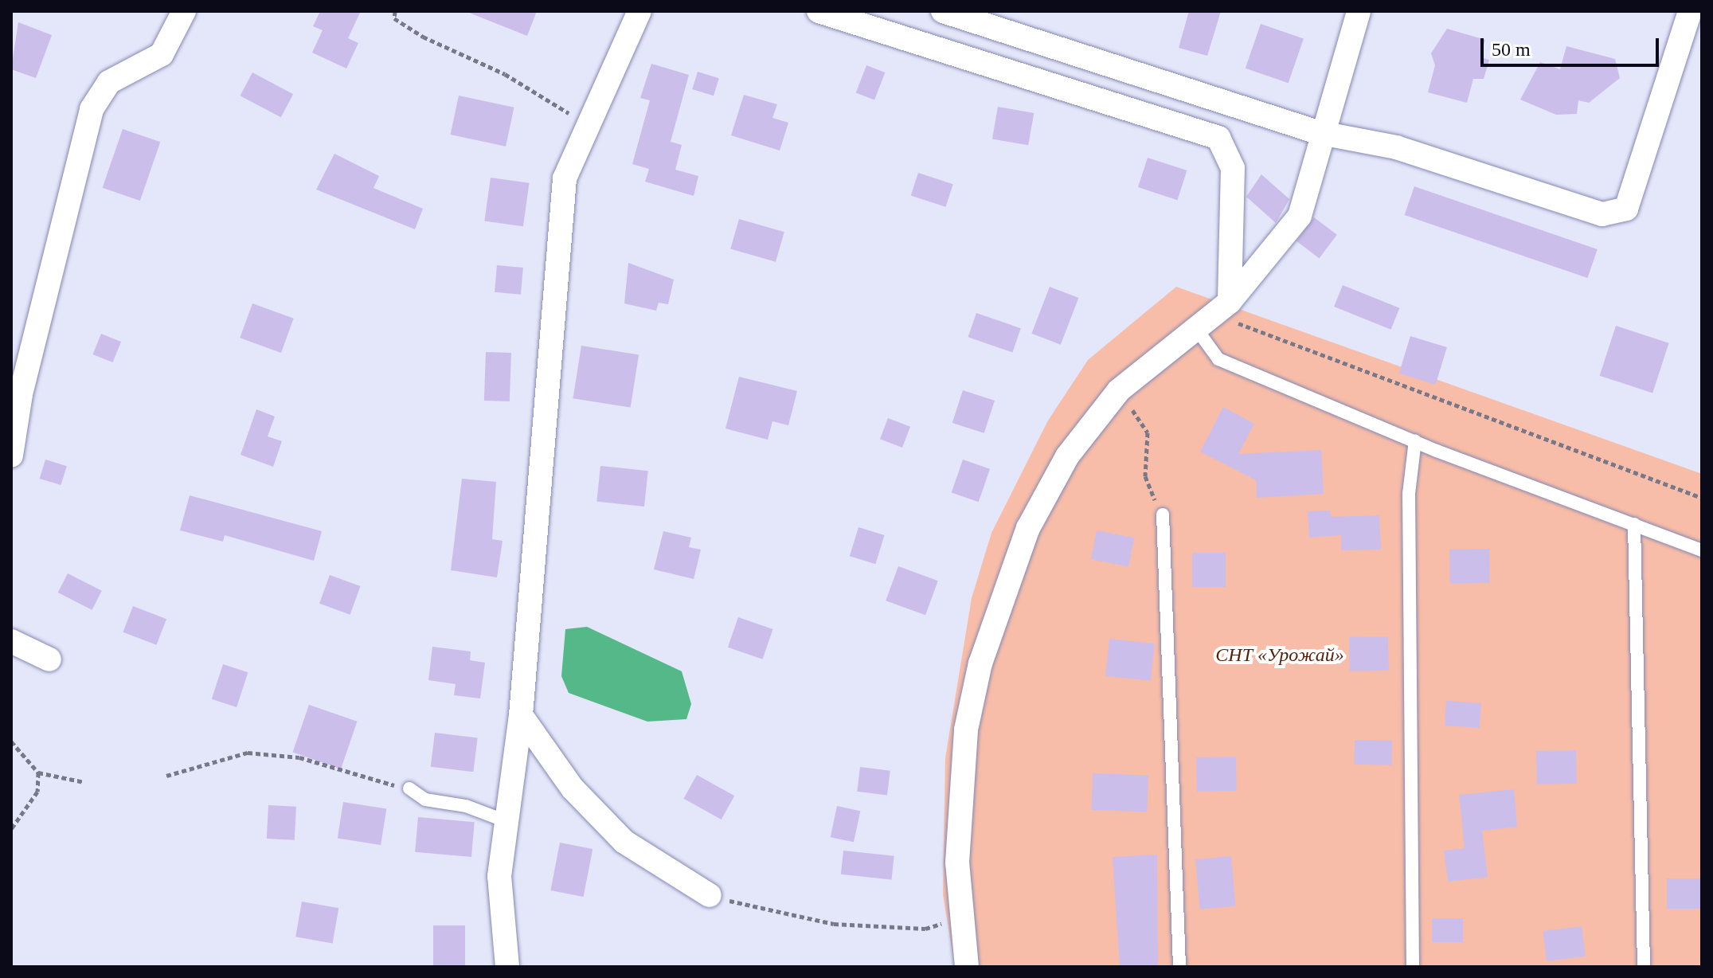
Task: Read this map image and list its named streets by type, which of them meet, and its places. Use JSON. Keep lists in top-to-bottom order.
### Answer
{
  "parks": ["СНТ «Урожай»"],
  "scale_bar": "50 m"
}
